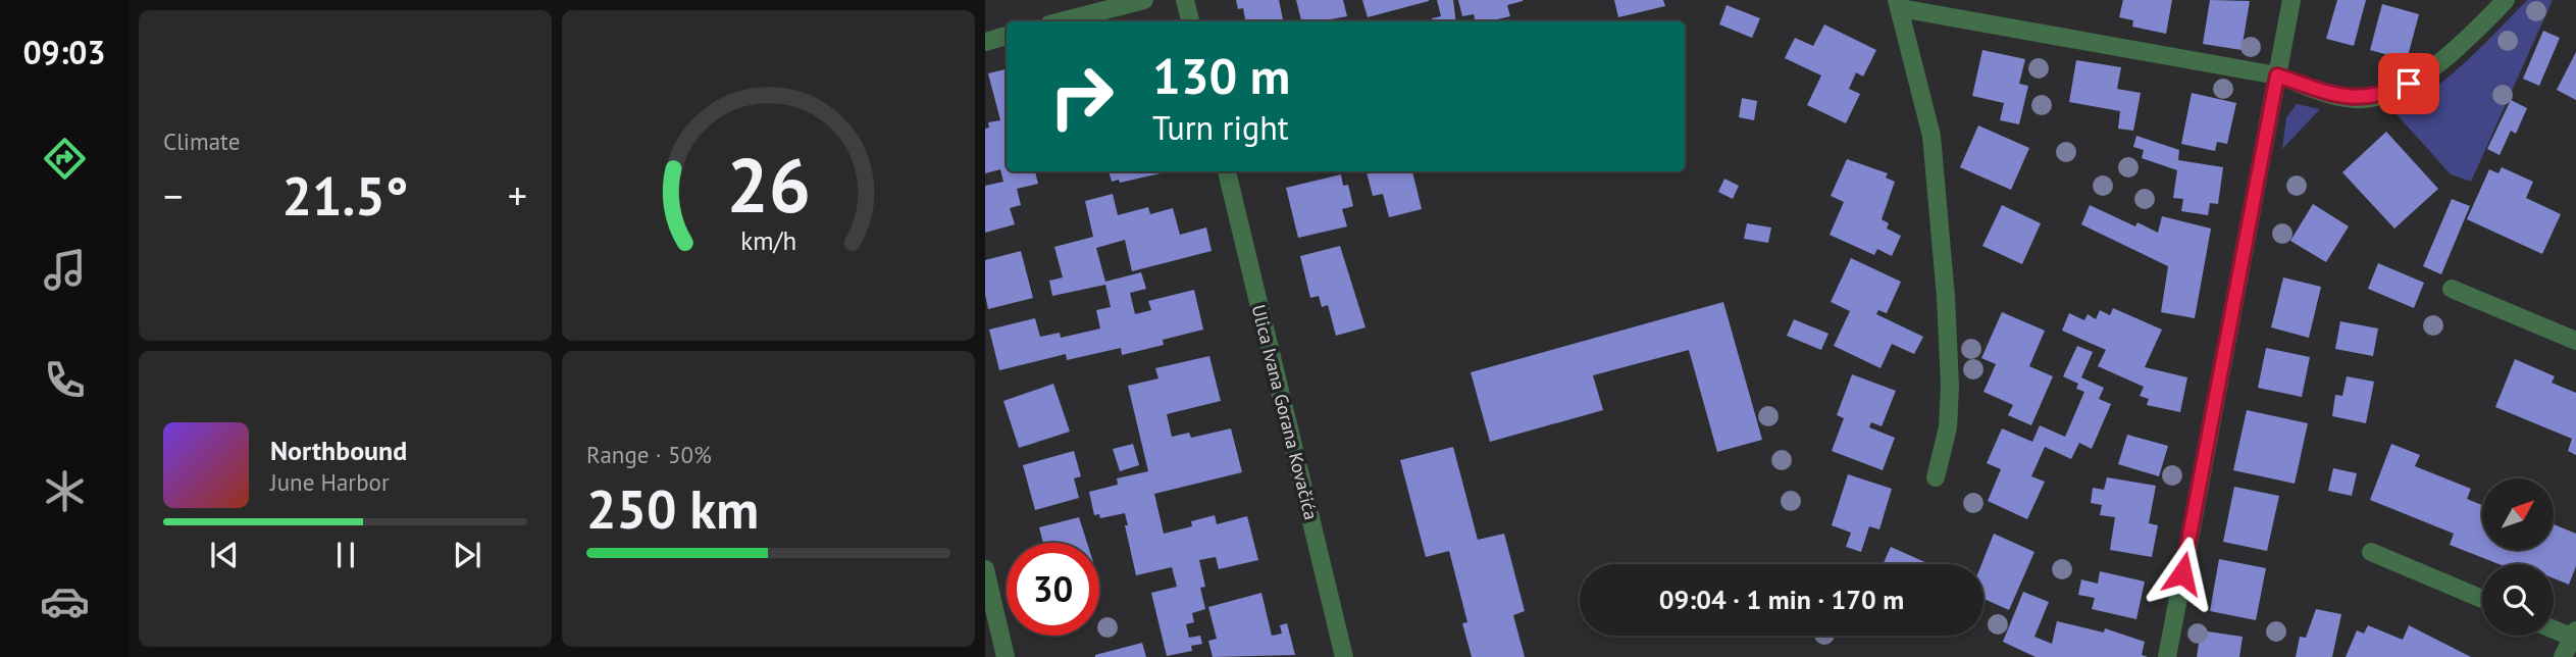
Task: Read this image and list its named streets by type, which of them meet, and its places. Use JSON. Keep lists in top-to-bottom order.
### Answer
{
  "streets": {
    "street": ["Ulica Ivana Gorana Kovačića"]
  },
  "north": "top right",
  "page": {
    "tabs": "09:03",
    "tile": [
      "Climate",
      ["Range · 50%", "250 km"]
    ],
    "turn": ["130 m", "Turn right"],
    "heat": ["−", "21.5°", "+"],
    "song": ["Northbound", "June Harbor"],
    "limit": "30",
    "trip": "09:04 · 1 min · 170 m",
    "gauge": ["26", "km/h"]
  }
}
